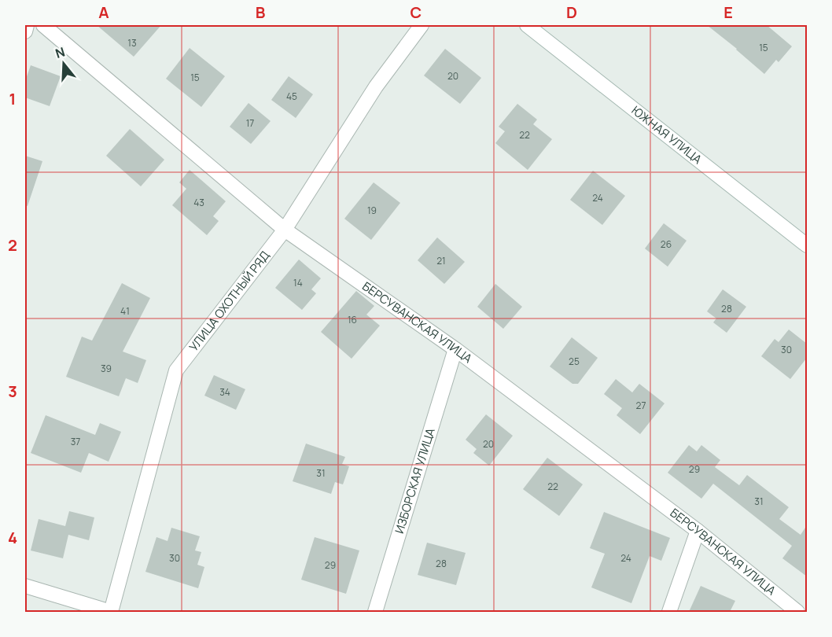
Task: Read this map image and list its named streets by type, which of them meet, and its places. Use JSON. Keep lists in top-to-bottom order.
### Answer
{
  "streets": {
    "street": [
      "ЮЖНАЯ УЛИЦА",
      "УЛИЦА ОХОТНЫЙ РЯД",
      "БЕРСУВАНСКАЯ УЛИЦА",
      "ИЗБОРСКАЯ УЛИЦА"
    ]
  },
  "crossings": [
    ["УЛИЦА ОХОТНЫЙ РЯД", "БЕРСУВАНСКАЯ УЛИЦА"],
    ["БЕРСУВАНСКАЯ УЛИЦА", "ИЗБОРСКАЯ УЛИЦА"]
  ],
  "house_numbers": [
    "13",
    "15",
    "20",
    "15",
    "45",
    "17",
    "22",
    "24",
    "43",
    "19",
    "26",
    "21",
    "14",
    "28",
    "41",
    "16",
    "30",
    "25",
    "39",
    "34",
    "27",
    "37",
    "20",
    "29",
    "31",
    "22",
    "31",
    "30",
    "24",
    "28",
    "29"
  ],
  "north": "top",
  "grid": {
    "columns": [
      "A",
      "B",
      "C",
      "D",
      "E"
    ],
    "rows": [
      "1",
      "2",
      "3",
      "4"
    ]
  }
}
